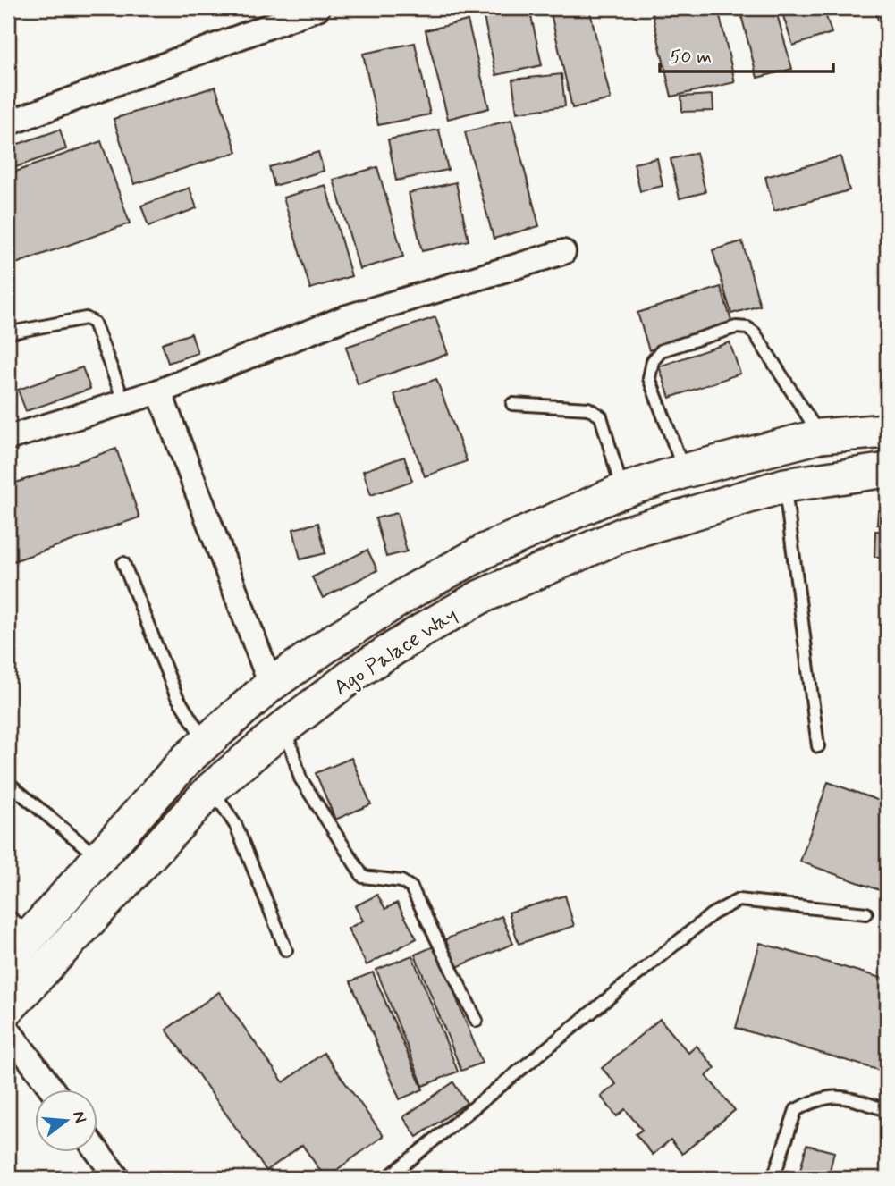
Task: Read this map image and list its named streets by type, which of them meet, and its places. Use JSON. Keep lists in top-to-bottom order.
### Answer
{
  "streets": {
    "main road": ["Ago Palace Way"]
  },
  "scale_bar": "50 m",
  "north": "right"
}
